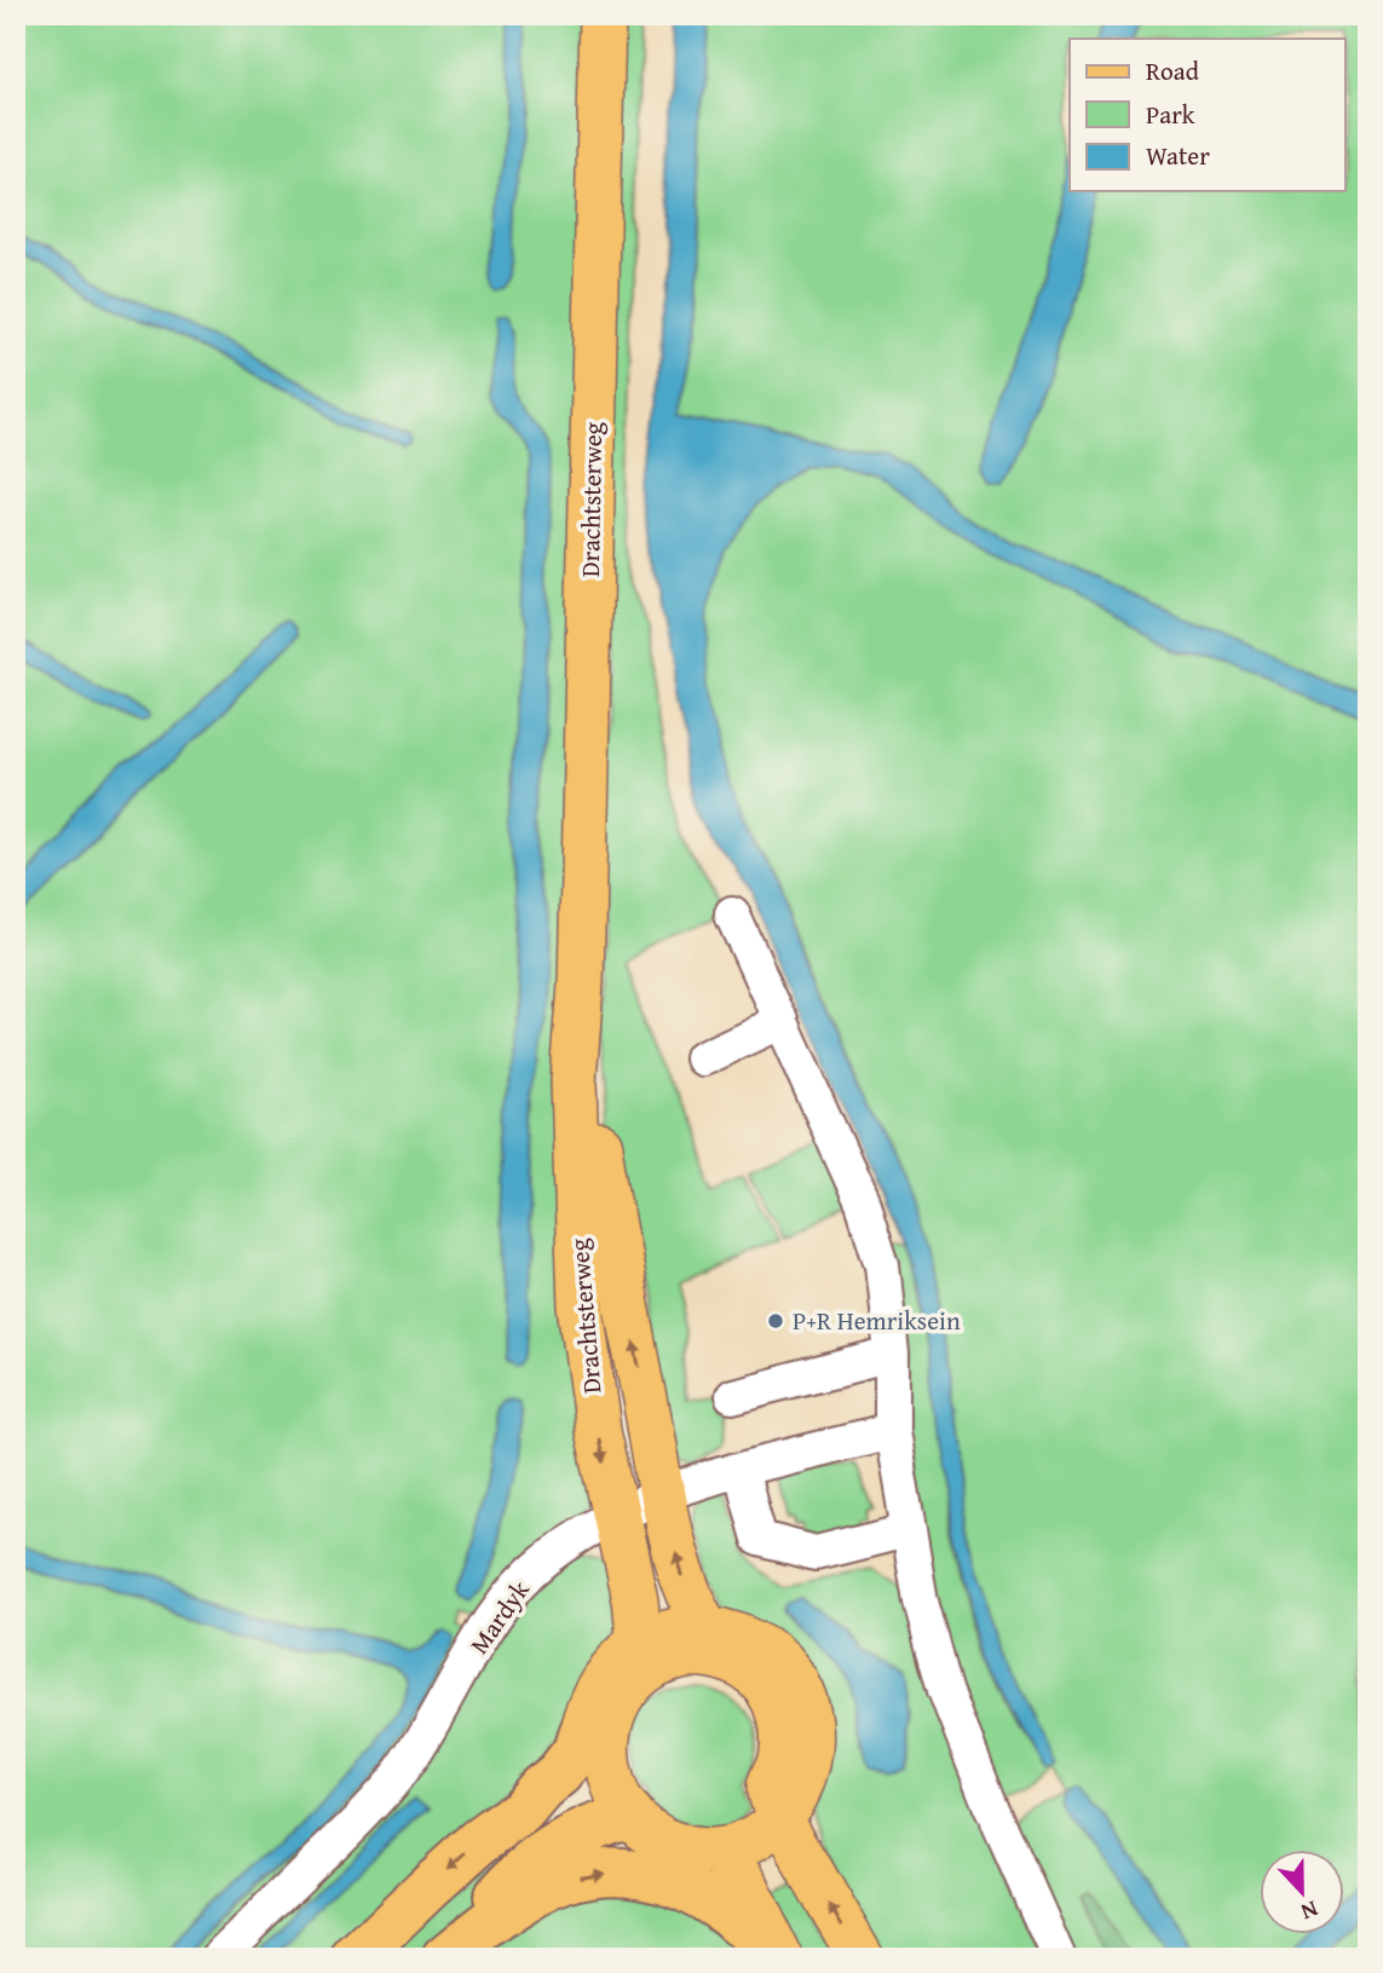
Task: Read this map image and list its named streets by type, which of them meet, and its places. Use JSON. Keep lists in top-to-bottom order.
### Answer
{
  "streets": {
    "main road": ["Drachtsterweg"],
    "street": ["Mardyk"]
  },
  "crossings": [
    ["Drachtsterweg", "Mardyk"]
  ],
  "places": ["P+R Hemriksein"],
  "legend": ["Road", "Park", "Water"],
  "north": "bottom"
}
